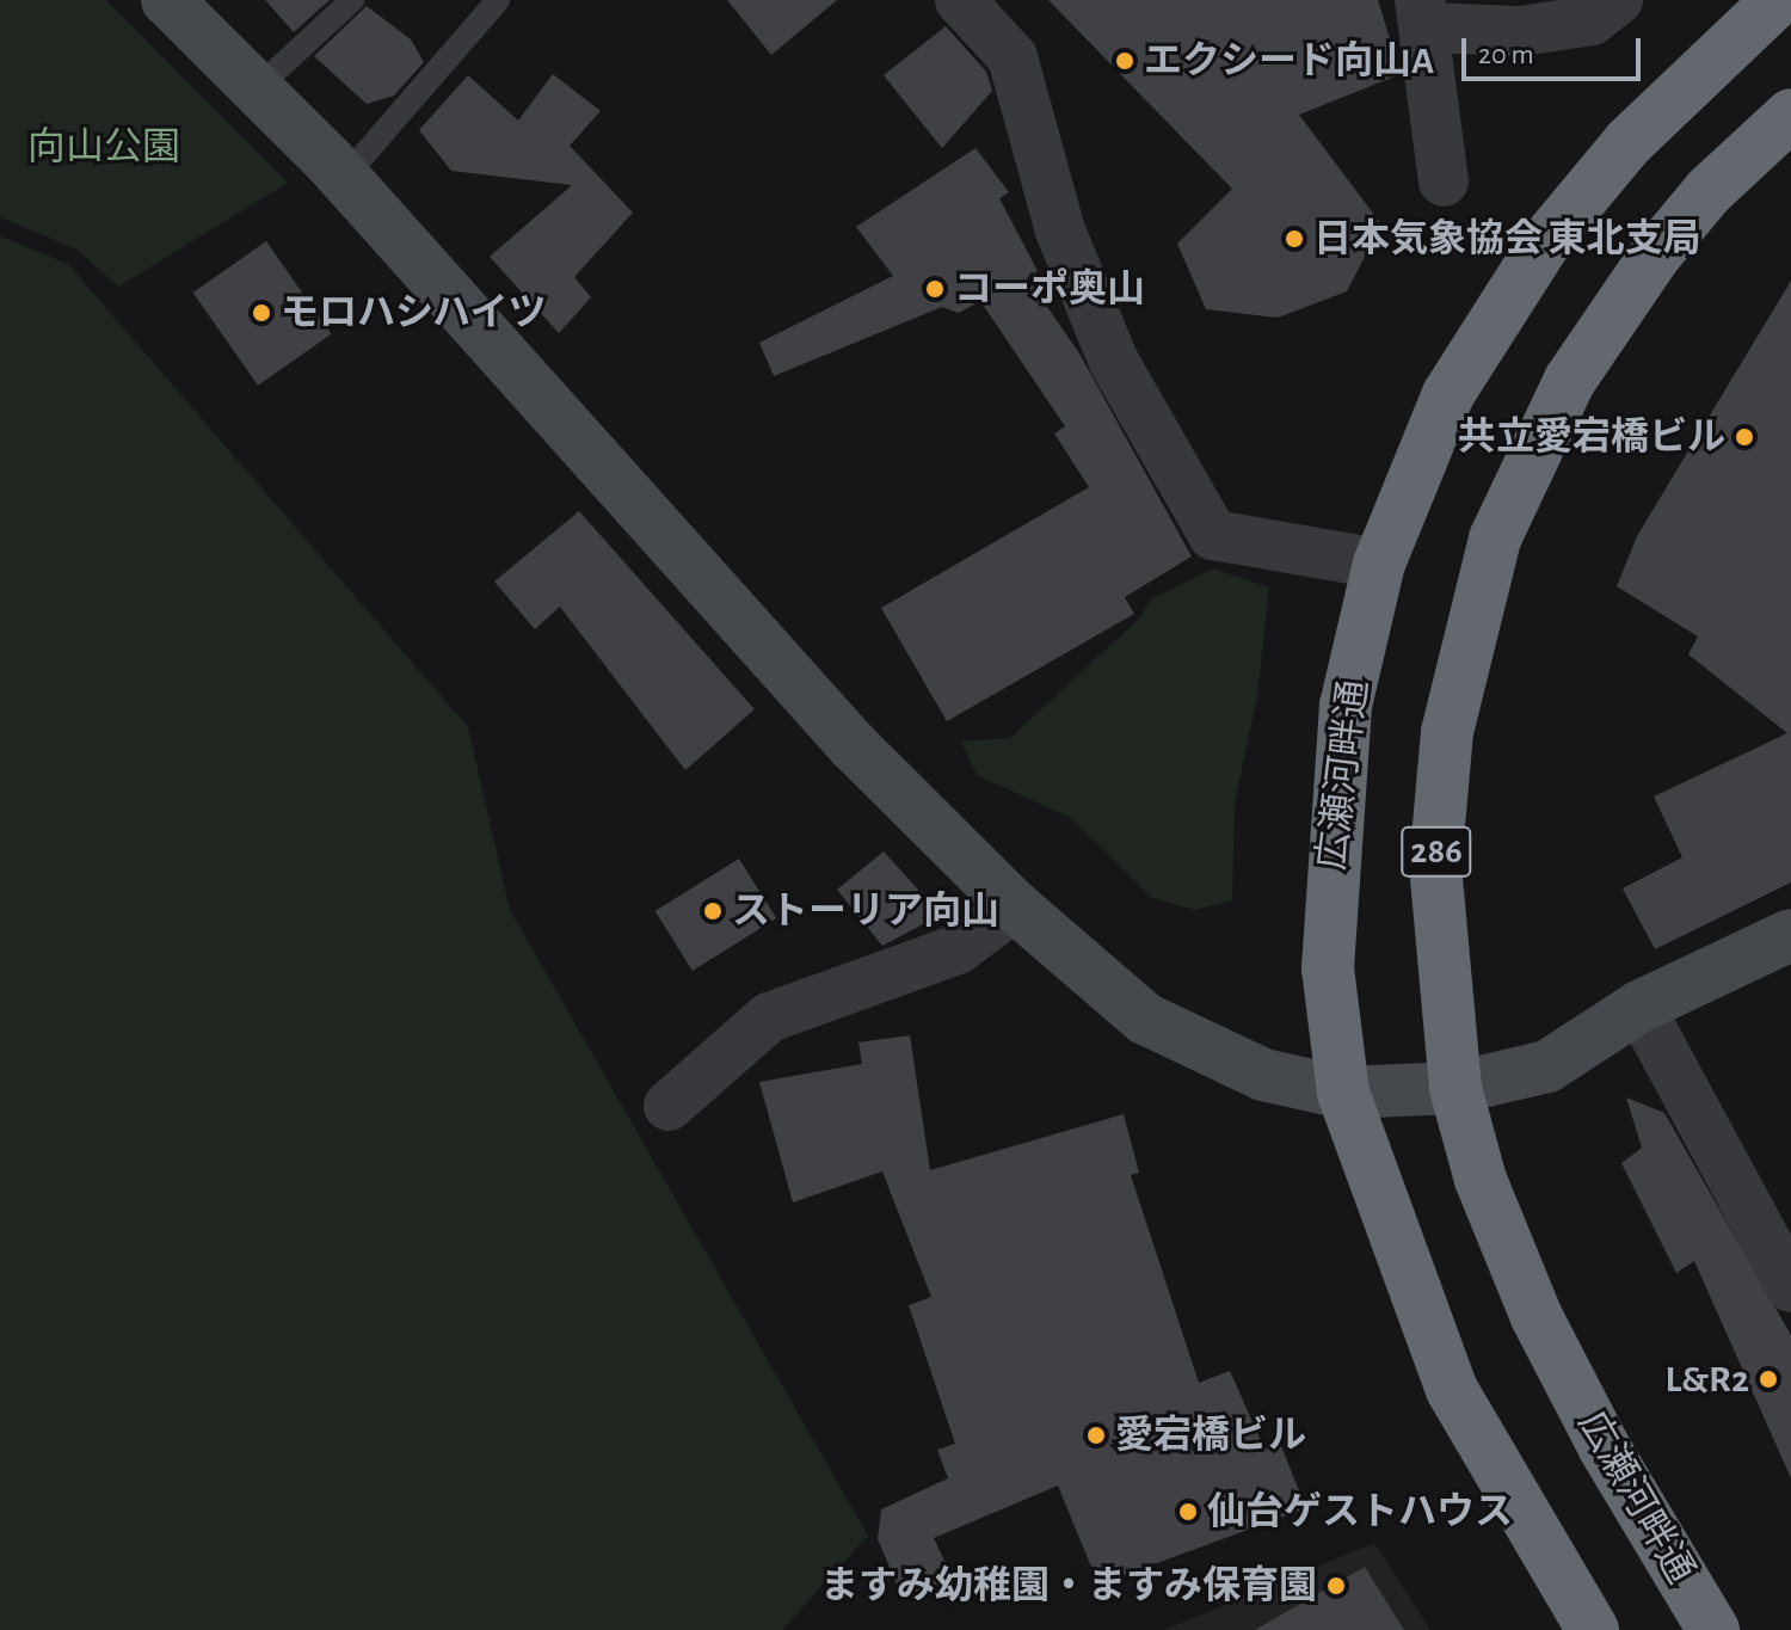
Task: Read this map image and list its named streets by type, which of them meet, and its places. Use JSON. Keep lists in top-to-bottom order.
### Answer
{
  "streets": {
    "highway": ["広瀬河畔通", "286"]
  },
  "parks": ["向山公園"],
  "places": [
    "エクシード向山A",
    "日本気象協会 東北支局",
    "コーポ奥山",
    "モロハシハイツ",
    "共立愛宕橋ビル",
    "ストーリア向山",
    "L&R2",
    "愛宕橋ビル",
    "仙台ゲストハウス",
    "ますみ幼稚園・ますみ保育園"
  ],
  "scale_bar": "20 m"
}
